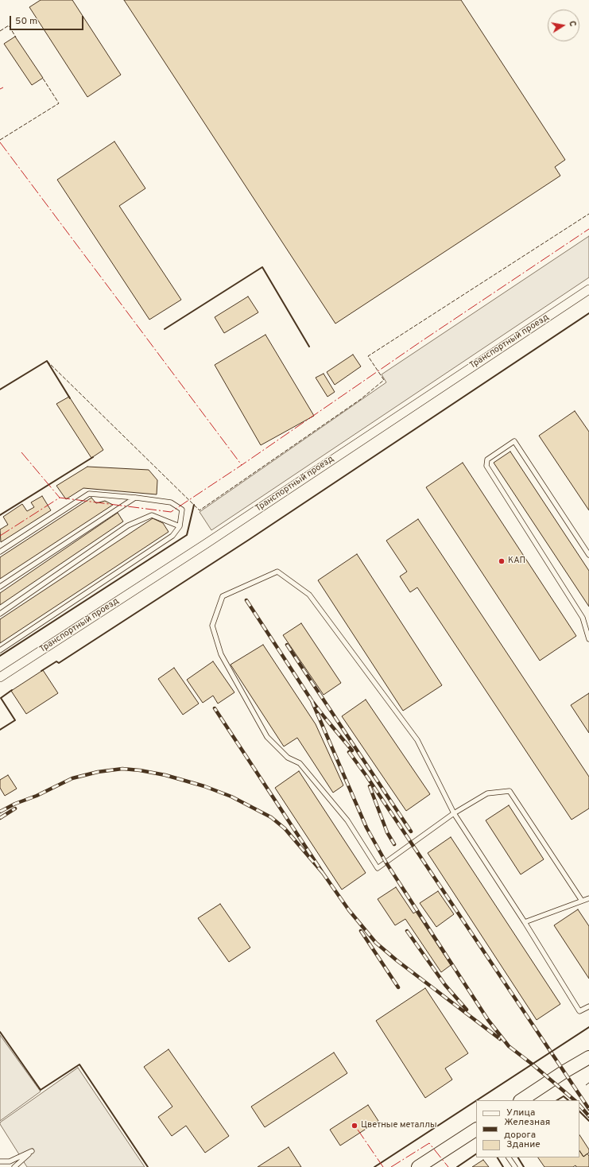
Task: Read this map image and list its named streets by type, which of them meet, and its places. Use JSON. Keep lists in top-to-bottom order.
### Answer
{
  "streets": {
    "street": ["Транспортный проезд"]
  },
  "places": ["КАП", "Цветные металлы"],
  "legend": ["Улица", "Железная дорога", "Здание"],
  "scale_bar": "50 m",
  "north": "right"
}
